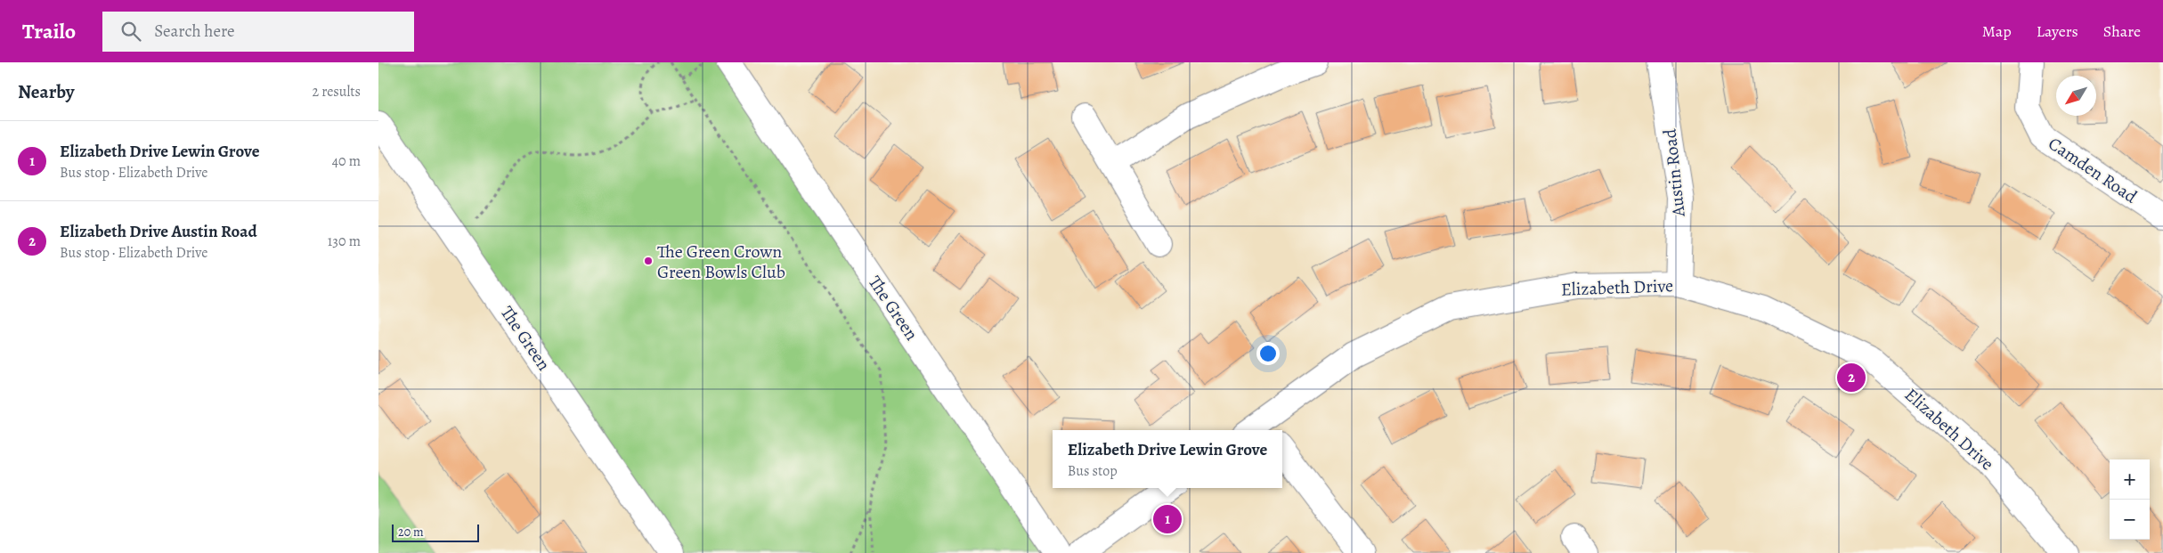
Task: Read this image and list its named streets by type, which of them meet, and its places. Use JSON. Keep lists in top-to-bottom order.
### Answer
{
  "streets": {
    "street": [
      "Camden Road",
      "Austin Road",
      "Elizabeth Drive",
      "The Green"
    ]
  },
  "crossings": [
    ["Austin Road", "Elizabeth Drive"]
  ],
  "places": ["The Green Crown Green Bowls Club"],
  "scale_bar": "20 m",
  "north": "bottom left",
  "page": {
    "header": "Trailo",
    "search": "Search here",
    "nav": ["Map", "Layers", "Share"],
    "heading": ["Nearby", "2 results"],
    "list": [
      {
        "mark": "1",
        "name": "Elizabeth Drive Lewin Grove",
        "note": "Bus stop · Elizabeth Drive",
        "value": "40 m"
      },
      {
        "mark": "2",
        "name": "Elizabeth Drive Austin Road",
        "note": "Bus stop · Elizabeth Drive",
        "value": "130 m"
      }
    ],
    "pins": ["2", "1"],
    "popup": ["Elizabeth Drive Lewin Grove", "Bus stop"],
    "map_buttons": ["+", "−"],
    "scale": "20 m"
  }
}
